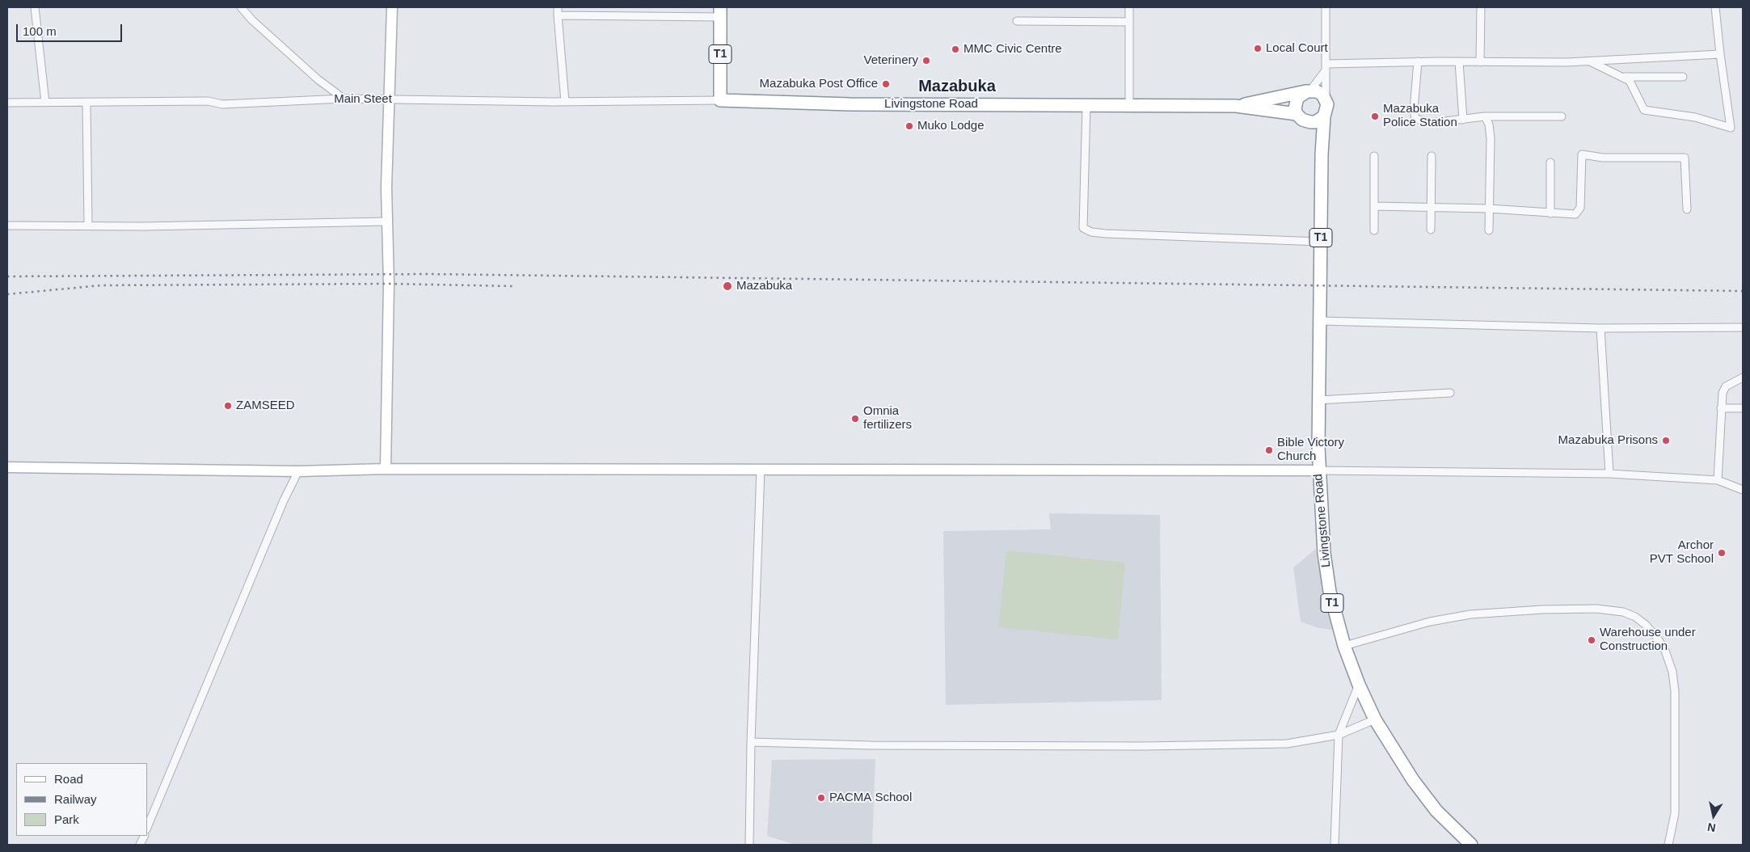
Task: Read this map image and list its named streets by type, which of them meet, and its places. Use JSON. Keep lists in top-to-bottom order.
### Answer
{
  "streets": {
    "highway": ["T1", "Livingstone Road"],
    "street": ["Main Steet"]
  },
  "crossings": [
    ["T1", "Main Steet"],
    ["T1", "Livingstone Road"],
    ["Main Steet", "Livingstone Road"]
  ],
  "districts": ["Mazabuka"],
  "places": [
    "Local Court",
    "MMC Civic Centre",
    "Veterinery",
    "Mazabuka Post Office",
    "Mazabuka Police Station",
    "Muko Lodge",
    "Mazabuka",
    "ZAMSEED",
    "Omnia fertilizers",
    "Mazabuka Prisons",
    "Bible Victory Church",
    "Archor PVT School",
    "Warehouse under Construction",
    "PACMA School"
  ],
  "legend": ["Road", "Railway", "Park"],
  "scale_bar": "100 m",
  "north": "bottom"
}
